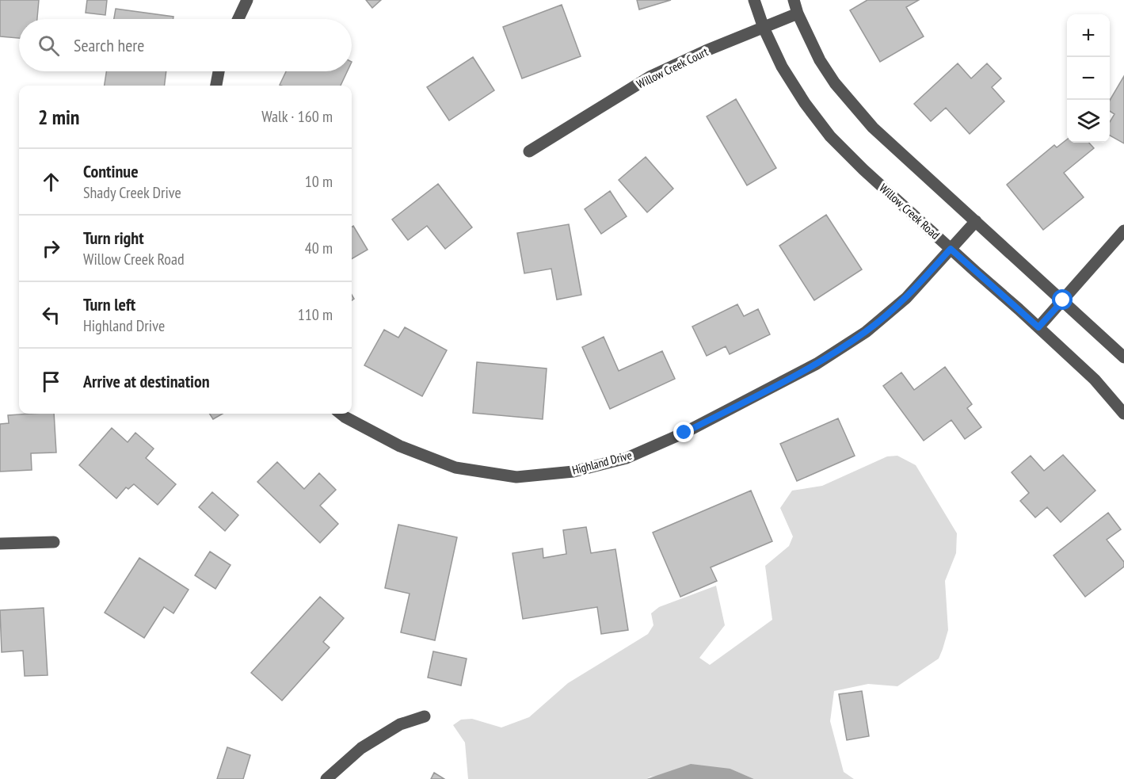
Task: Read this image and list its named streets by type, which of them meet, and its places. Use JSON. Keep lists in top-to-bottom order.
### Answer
{
  "streets": {
    "street": ["Willow Creek Court", "Willow Creek Road", "Highland Drive"]
  },
  "crossings": [
    ["Willow Creek Court", "Willow Creek Road"],
    ["Willow Creek Road", "Highland Drive"]
  ],
  "page": {
    "map_buttons": ["+", "−"],
    "search": "Search here",
    "heading": ["2 min", "Walk · 160 m"],
    "list": [
      ["Continue", "Shady Creek Drive", "10 m"],
      ["Turn right", "Willow Creek Road", "40 m"],
      ["Turn left", "Highland Drive", "110 m"],
      "Arrive at destination"
    ]
  }
}
